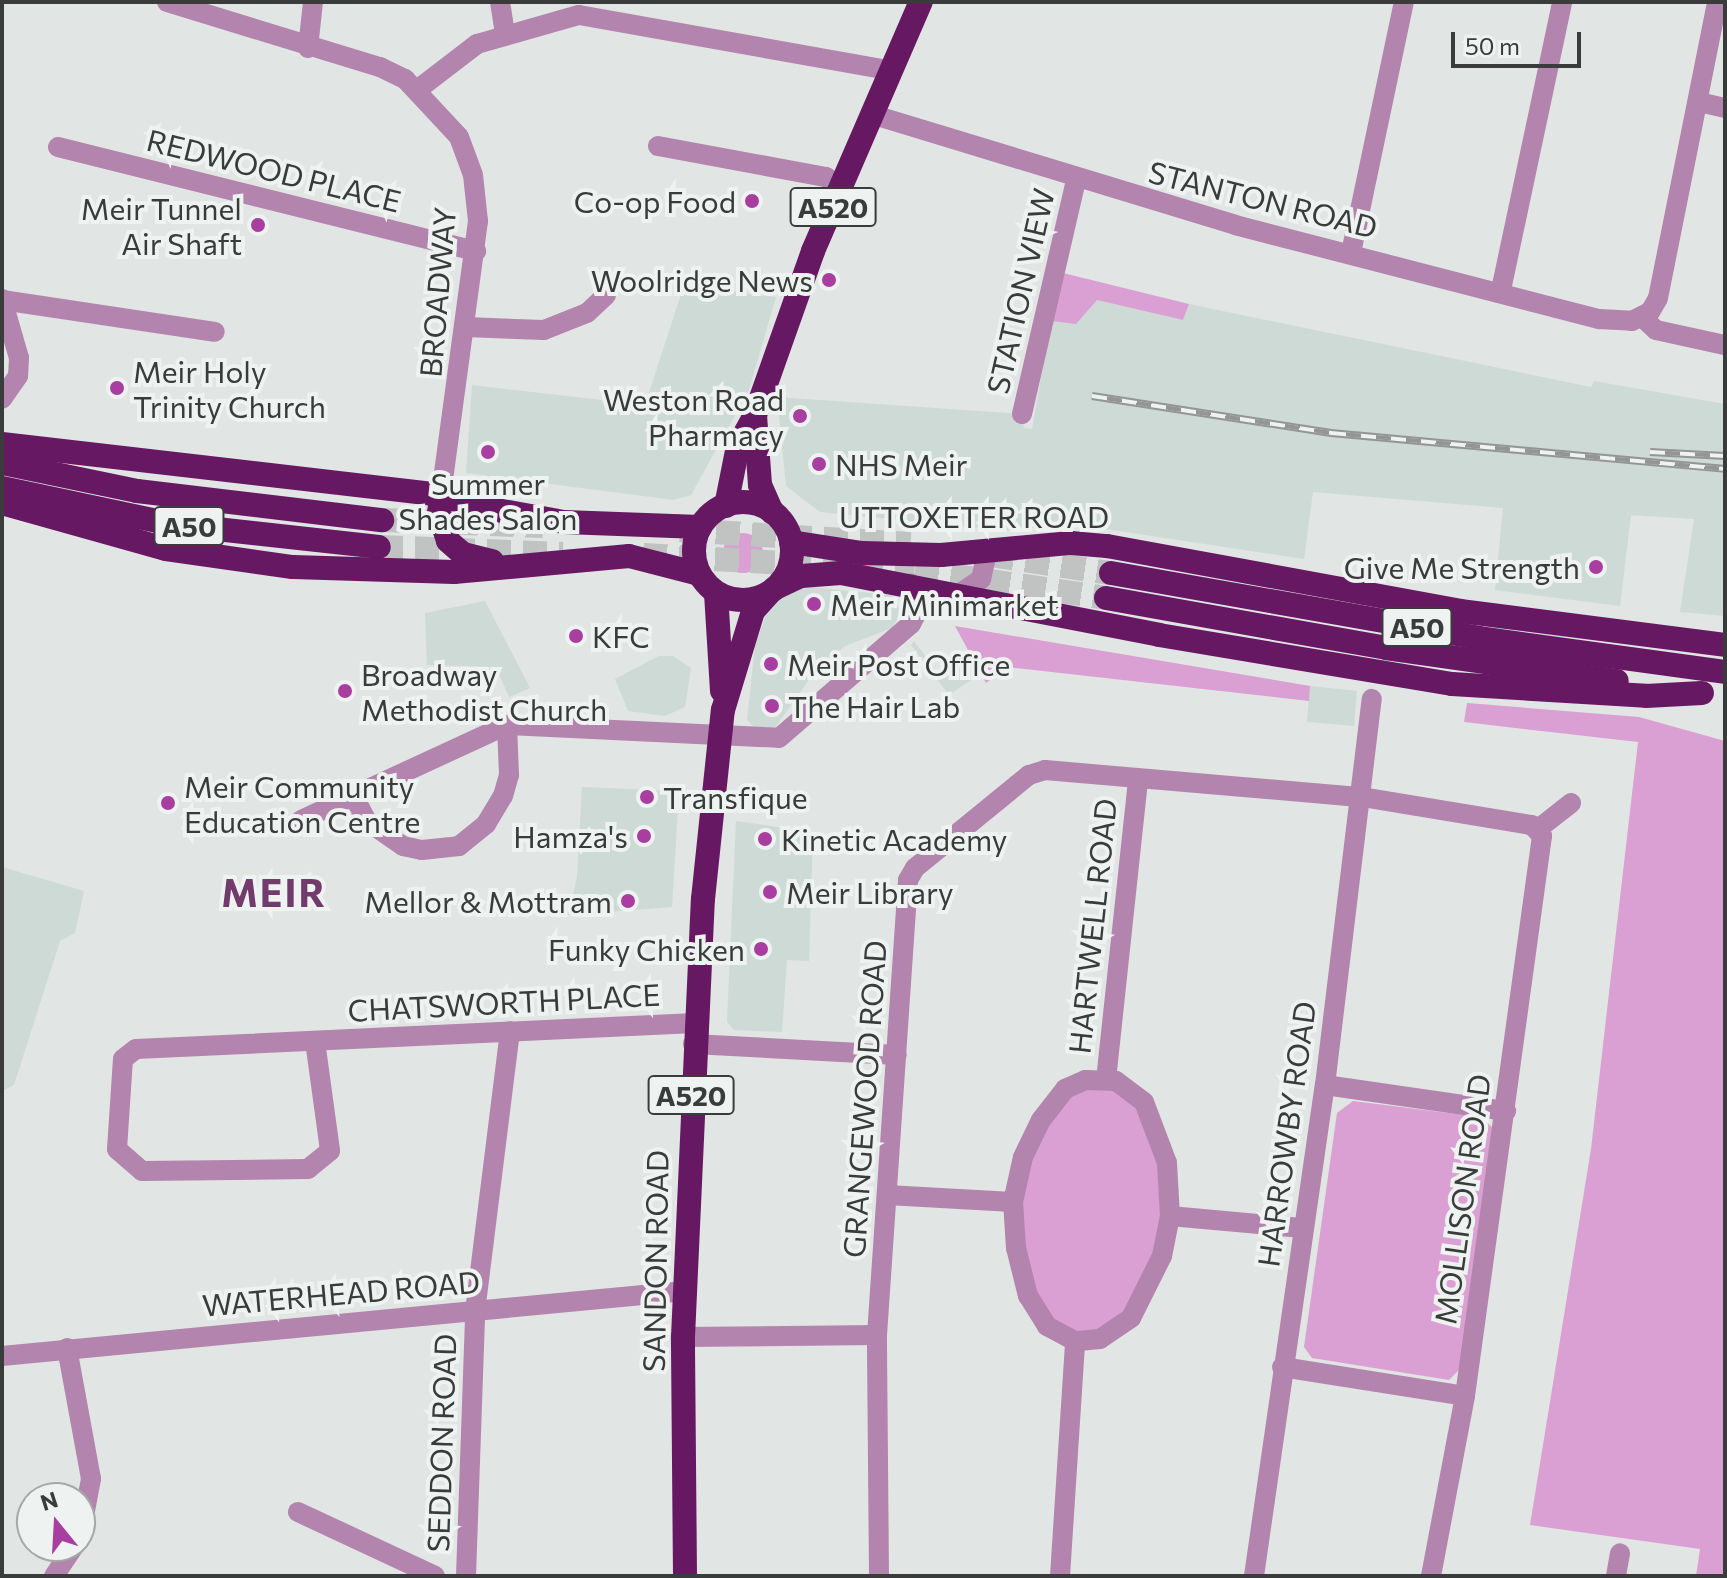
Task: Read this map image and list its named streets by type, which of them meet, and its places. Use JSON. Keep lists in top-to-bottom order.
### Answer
{
  "streets": {
    "highway": [
      "A520",
      "UTTOXETER ROAD",
      "A50",
      "SANDON ROAD"
    ],
    "street": [
      "REDWOOD PLACE",
      "STANTON ROAD",
      "STATION VIEW",
      "BROADWAY",
      "HARTWELL ROAD",
      "CHATSWORTH PLACE",
      "GRANGEWOOD ROAD",
      "HARROWBY ROAD",
      "MOLLISON ROAD",
      "WATERHEAD ROAD",
      "SEDDON ROAD"
    ]
  },
  "crossings": [
    ["REDWOOD PLACE", "BROADWAY"],
    ["STANTON ROAD", "A520"],
    ["STANTON ROAD", "STATION VIEW"],
    ["A520", "UTTOXETER ROAD"],
    ["A520", "SANDON ROAD"],
    ["UTTOXETER ROAD", "A50"],
    ["UTTOXETER ROAD", "SANDON ROAD"],
    ["HARTWELL ROAD", "GRANGEWOOD ROAD"],
    ["CHATSWORTH PLACE", "GRANGEWOOD ROAD"],
    ["CHATSWORTH PLACE", "SANDON ROAD"],
    ["CHATSWORTH PLACE", "SEDDON ROAD"],
    ["GRANGEWOOD ROAD", "HARROWBY ROAD"],
    ["SANDON ROAD", "WATERHEAD ROAD"],
    ["WATERHEAD ROAD", "SEDDON ROAD"]
  ],
  "districts": ["MEIR"],
  "places": [
    "Co-op Food",
    "Meir Tunnel Air Shaft",
    "Woolridge News",
    "Meir Holy Trinity Church",
    "Weston Road Pharmacy",
    "Summer Shades Salon",
    "NHS Meir",
    "Give Me Strength",
    "Meir Minimarket",
    "KFC",
    "Meir Post Office",
    "Broadway Methodist Church",
    "The Hair Lab",
    "Transfique",
    "Meir Community Education Centre",
    "Hamza's",
    "Kinetic Academy",
    "Meir Library",
    "Mellor & Mottram",
    "Funky Chicken"
  ],
  "scale_bar": "50 m",
  "north": "top"
}
